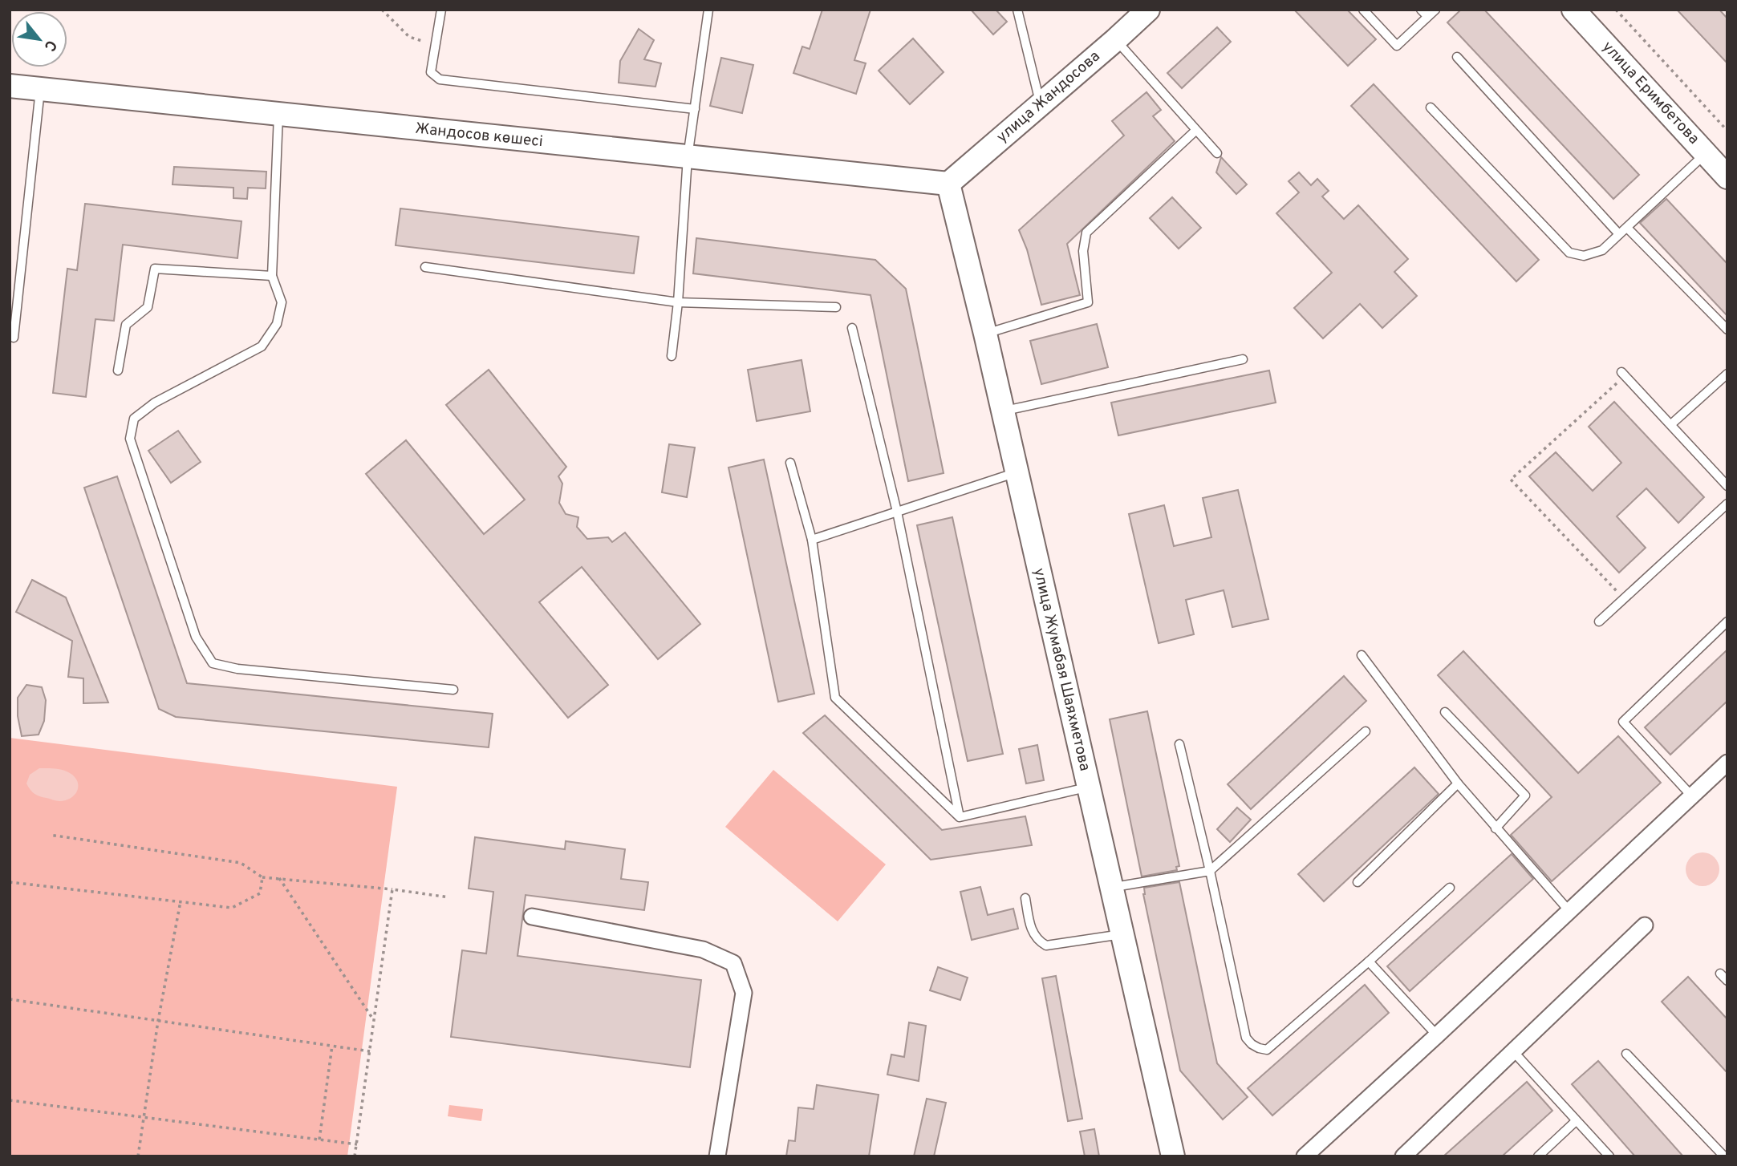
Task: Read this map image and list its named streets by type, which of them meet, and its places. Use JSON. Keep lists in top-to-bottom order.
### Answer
{
  "streets": {
    "street": [
      "улица Еримбетова",
      "улица Жандосова",
      "Жандосов көшесі",
      "улица Жумабая Шаяхметова"
    ]
  },
  "crossings": [
    ["улица Жандосова", "Жандосов көшесі"],
    ["улица Жандосова", "улица Жумабая Шаяхметова"],
    ["Жандосов көшесі", "улица Жумабая Шаяхметова"]
  ],
  "north": "bottom right"
}
